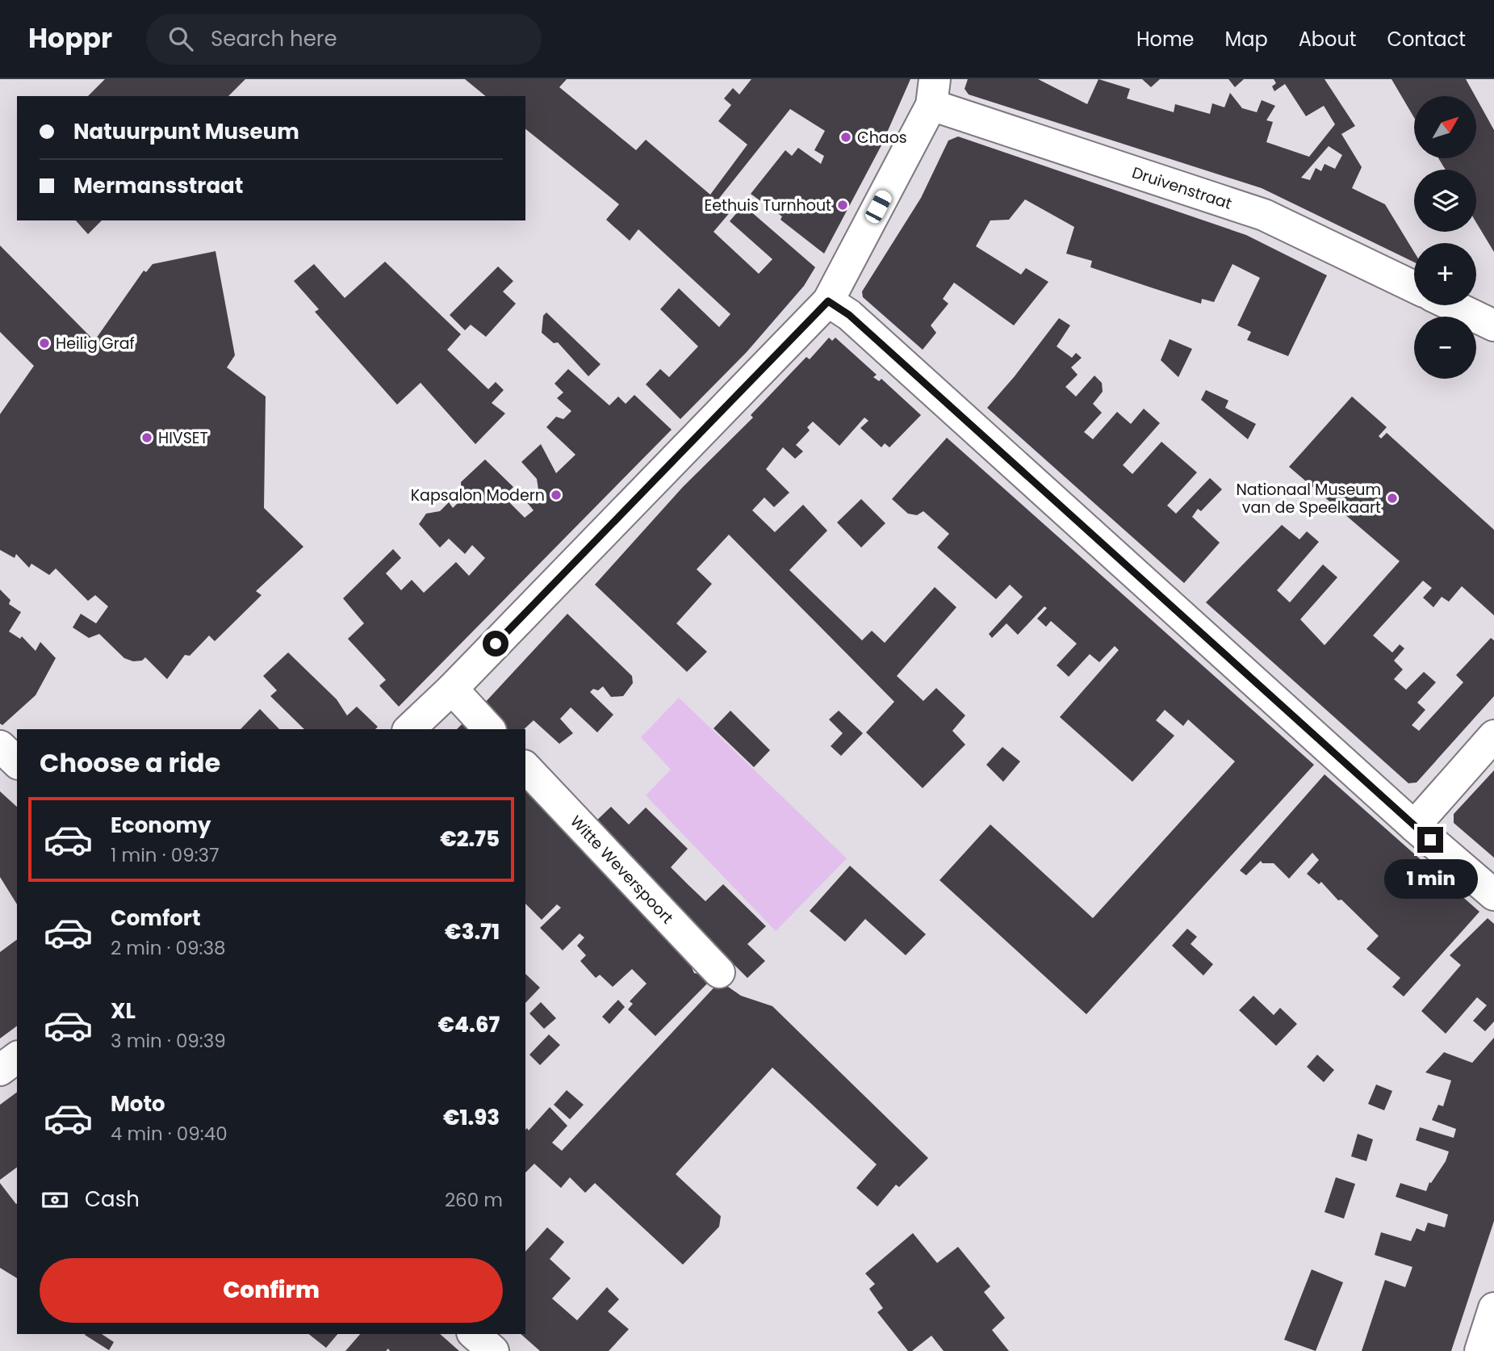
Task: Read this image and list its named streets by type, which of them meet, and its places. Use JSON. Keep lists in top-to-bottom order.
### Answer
{
  "streets": {
    "street": ["Druivenstraat", "Witte Weverspoort"]
  },
  "places": [
    "Chaos",
    "Eethuis Turnhout",
    "Heilig Graf",
    "HIVSET",
    "Kapsalon Modern",
    "Nationaal Museum van de Speelkaart"
  ],
  "north": "top right",
  "page": {
    "header": "Hoppr",
    "search": "Search here",
    "nav": [
      "Home",
      "Map",
      "About",
      "Contact"
    ],
    "map_buttons": ["+", "−"],
    "banner": ["Natuurpunt Museum", "Mermansstraat"],
    "heading": "Choose a ride",
    "list": [
      {
        "name": "Economy",
        "note": "1 min · 09:37",
        "value": "€2.75"
      },
      {
        "name": "Comfort",
        "note": "2 min · 09:38",
        "value": "€3.71"
      },
      {
        "name": "XL",
        "note": "3 min · 09:39",
        "value": "€4.67"
      },
      {
        "name": "Moto",
        "note": "4 min · 09:40",
        "value": "€1.93"
      }
    ],
    "bubble": "1 min",
    "pay": ["Cash", "260 m"],
    "buttons": "Confirm"
  }
}
